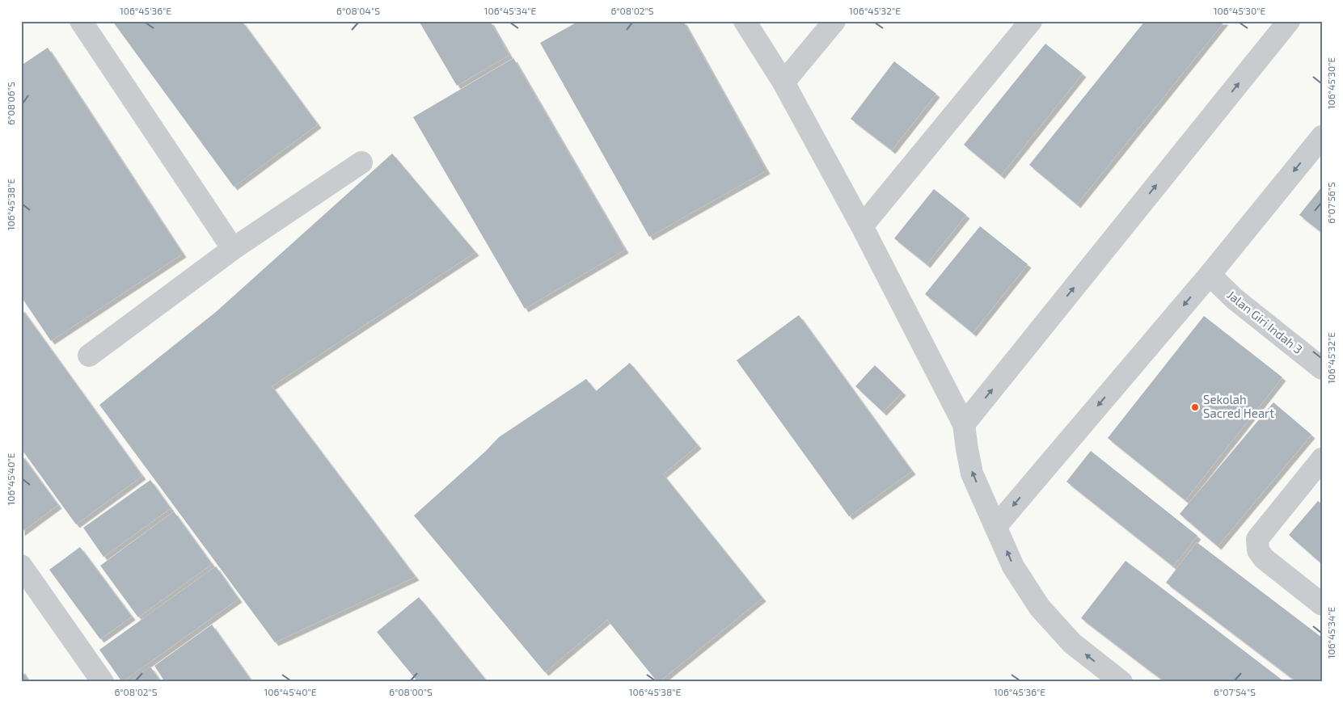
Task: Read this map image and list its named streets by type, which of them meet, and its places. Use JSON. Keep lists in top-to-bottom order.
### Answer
{
  "streets": {
    "street": ["Jalan Giri Indah 3"]
  },
  "places": ["Sekolah Sacred Heart"],
  "coordinates": [
    "106°45'36\"E",
    "6°08'04\"S",
    "106°45'34\"E",
    "6°08'02\"S",
    "106°45'32\"E",
    "106°45'30\"E",
    "6°08'06\"S",
    "6°07'56\"S",
    "106°45'38\"E",
    "106°45'40\"E",
    "6°08'00\"S",
    "6°07'54\"S"
  ]
}
